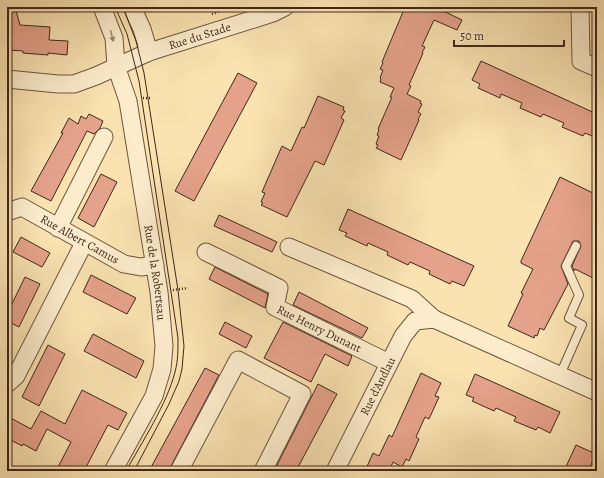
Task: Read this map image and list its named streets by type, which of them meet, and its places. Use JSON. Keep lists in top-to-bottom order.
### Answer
{
  "streets": {
    "street": [
      "Rue du Stade",
      "Rue Albert Camus",
      "Rue de la Robertsau",
      "Rue Henry Dunant",
      "Rue d'Andlau"
    ]
  },
  "crossings": [
    ["Rue du Stade", "Rue de la Robertsau"],
    ["Rue Albert Camus", "Rue de la Robertsau"],
    ["Rue Henry Dunant", "Rue d'Andlau"]
  ],
  "scale_bar": "50 m"
}
